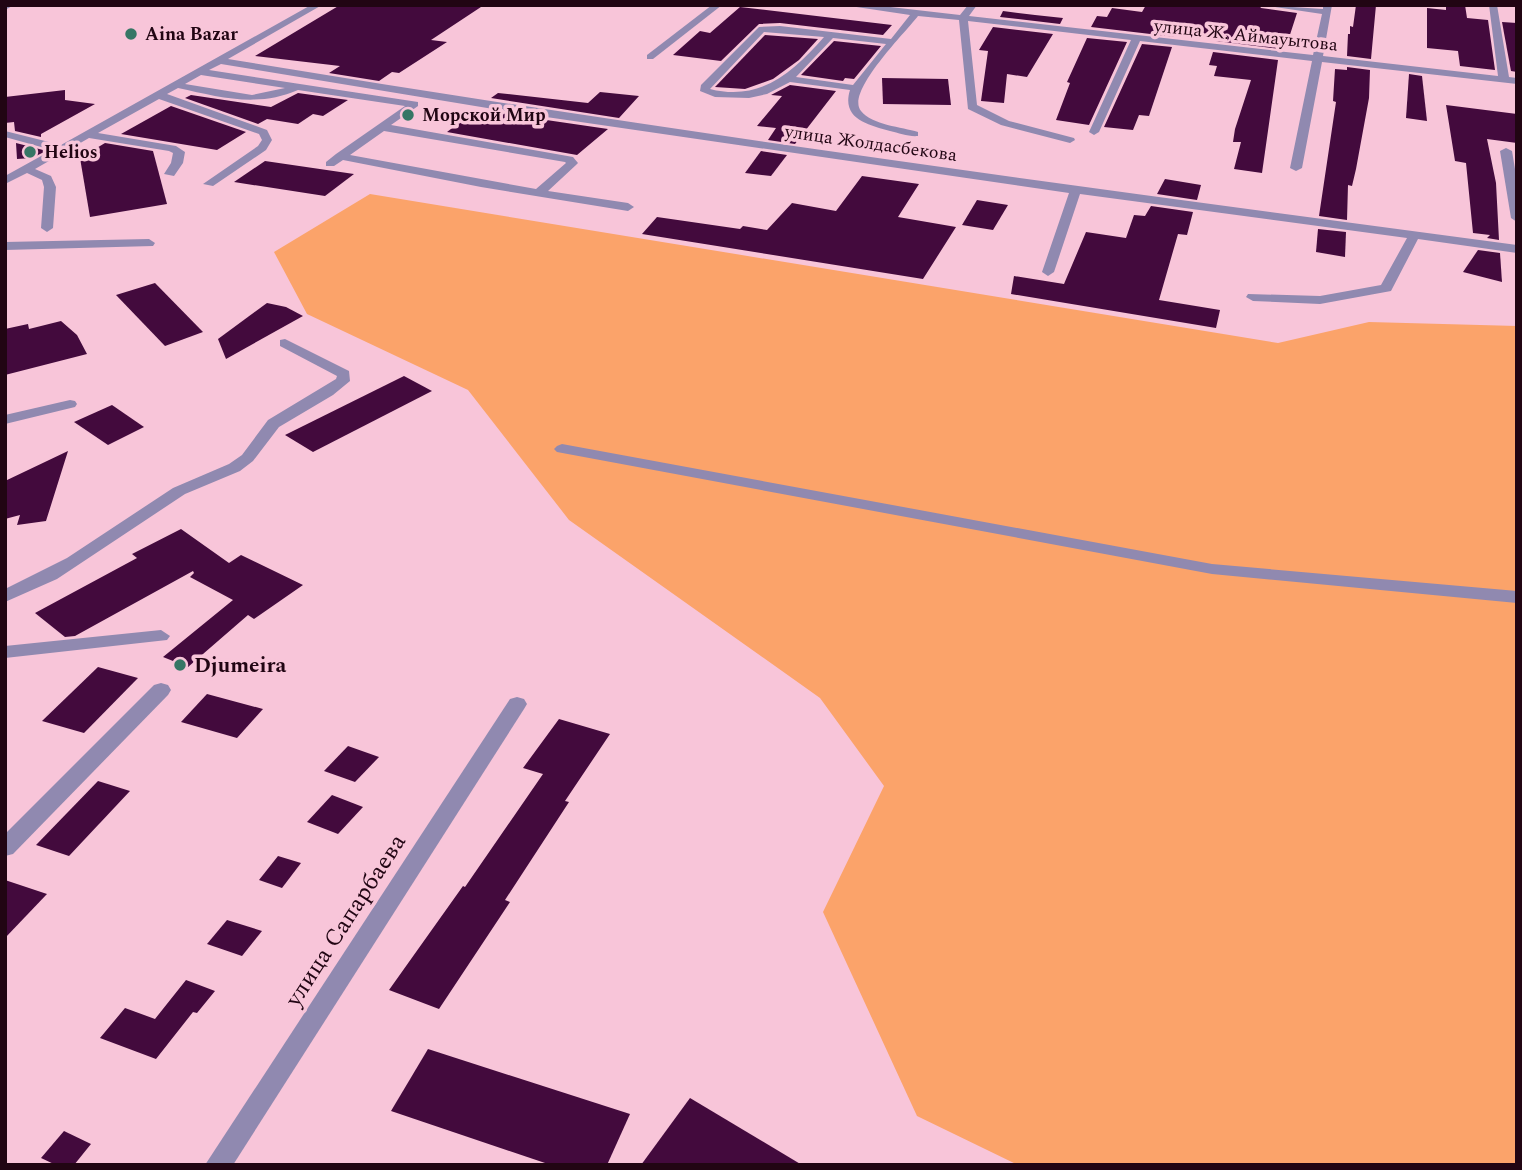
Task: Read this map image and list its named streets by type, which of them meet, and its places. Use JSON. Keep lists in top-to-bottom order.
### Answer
{
  "streets": {
    "street": ["улица Ж. Аймауытова", "улица Жолдасбекова", "улица Сапарбаева"]
  },
  "places": [
    "Aina Bazar",
    "Морской Мир",
    "Helios",
    "Djumeira"
  ]
}
